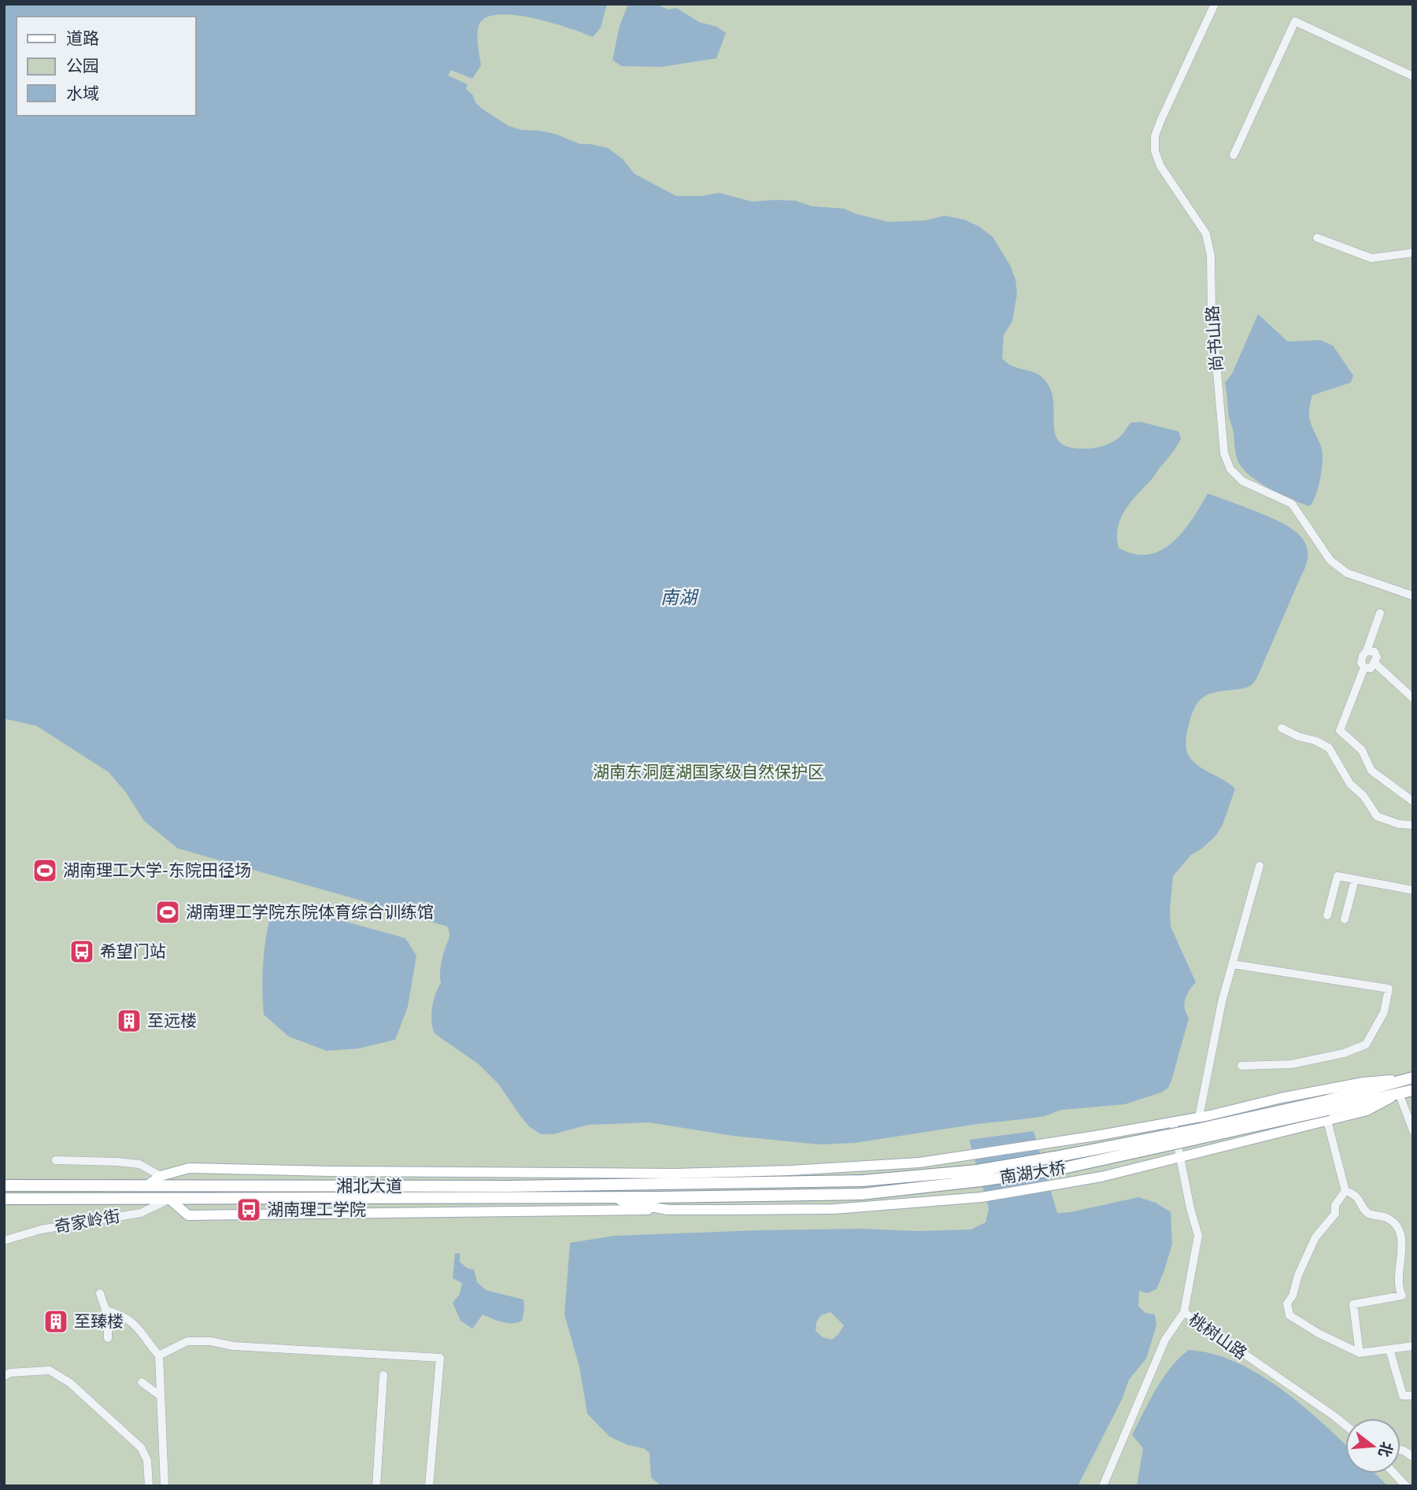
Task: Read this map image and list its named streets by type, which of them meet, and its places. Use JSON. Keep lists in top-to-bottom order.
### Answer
{
  "streets": {
    "highway": ["南湖大桥", "湘北大道"],
    "street": ["尚书山路", "奇家岭街", "桃树山路"]
  },
  "crossings": [
    ["南湖大桥", "湘北大道"],
    ["湘北大道", "奇家岭街"]
  ],
  "water": ["南湖"],
  "parks": ["湖南东洞庭湖国家级自然保护区"],
  "places": {
    "sports": ["湖南理工大学-东院田径场", "湖南理工学院东院体育综合训练馆"],
    "bus stop": ["希望门站", "湖南理工学院"],
    "building": ["至远楼", "至臻楼"]
  },
  "legend": ["道路", "公园", "水域"],
  "north": "right"
}
